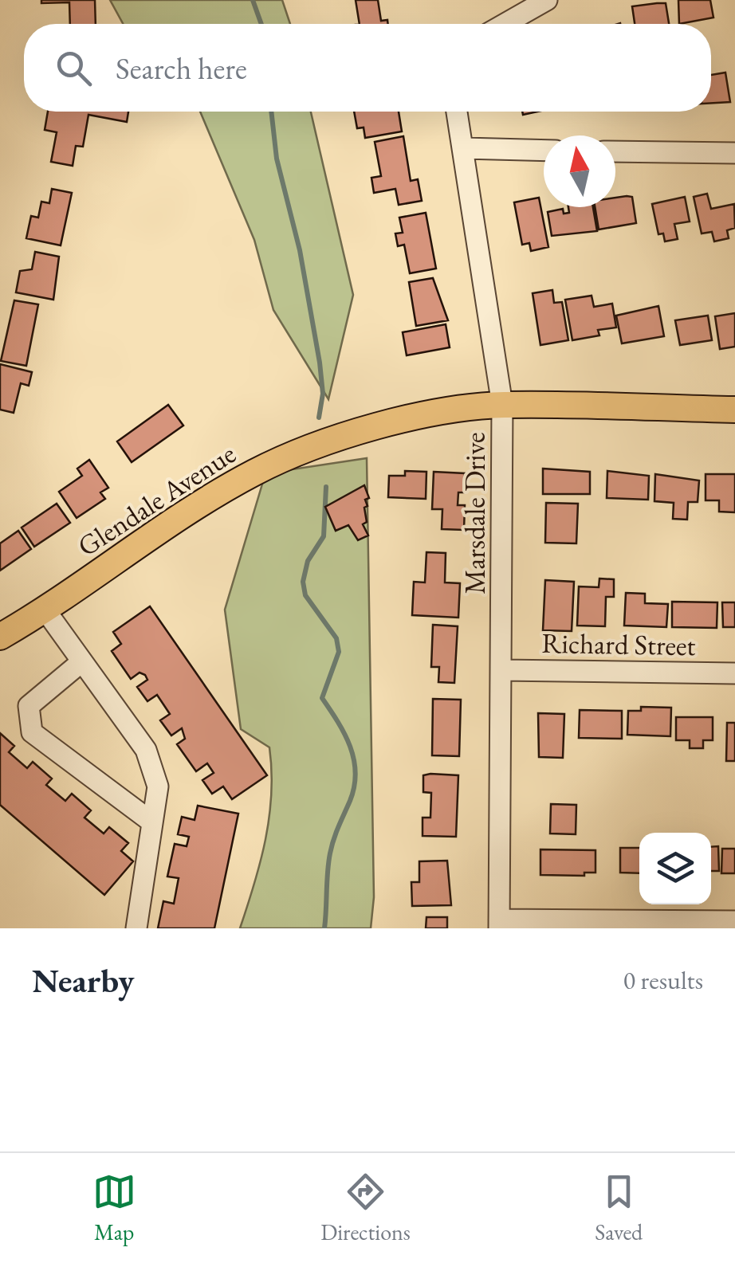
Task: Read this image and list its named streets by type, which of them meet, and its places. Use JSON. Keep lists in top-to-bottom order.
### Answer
{
  "streets": {
    "main road": ["Glendale Avenue"],
    "street": ["Marsdale Drive", "Richard Street"]
  },
  "crossings": [
    ["Glendale Avenue", "Marsdale Drive"],
    ["Marsdale Drive", "Richard Street"]
  ],
  "north": "top",
  "page": {
    "search": "Search here",
    "heading": ["Nearby", "0 results"],
    "nav": ["Map", "Directions", "Saved"]
  }
}
